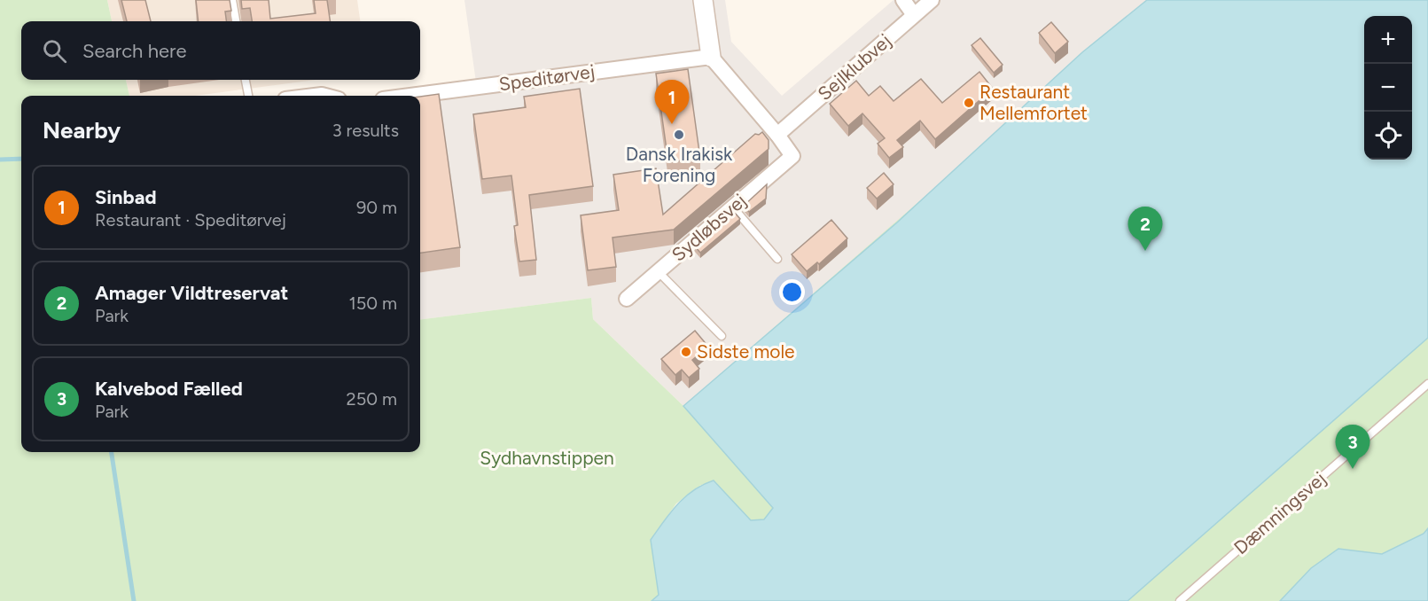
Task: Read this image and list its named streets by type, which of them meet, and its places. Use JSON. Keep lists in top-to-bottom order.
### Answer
{
  "streets": {
    "street": ["Sejlklubvej", "Speditørvej", "Sydløbsvej"],
    "lane": ["Dæmningsvej"]
  },
  "crossings": [
    ["Sejlklubvej", "Sydløbsvej"]
  ],
  "parks": ["Sydhavnstippen"],
  "places": ["Restaurant Mellemfortet", "Dansk Irakisk Forening", "Sidste mole"],
  "page": {
    "map_buttons": ["+", "−"],
    "search": "Search here",
    "pins": ["1", "2", "3"],
    "heading": ["Nearby", "3 results"],
    "list": [
      {
        "mark": "1",
        "name": "Sinbad",
        "note": "Restaurant · Speditørvej",
        "value": "90 m"
      },
      {
        "mark": "2",
        "name": "Amager Vildtreservat",
        "note": "Park",
        "value": "150 m"
      },
      {
        "mark": "3",
        "name": "Kalvebod Fælled",
        "note": "Park",
        "value": "250 m"
      }
    ]
  }
}
